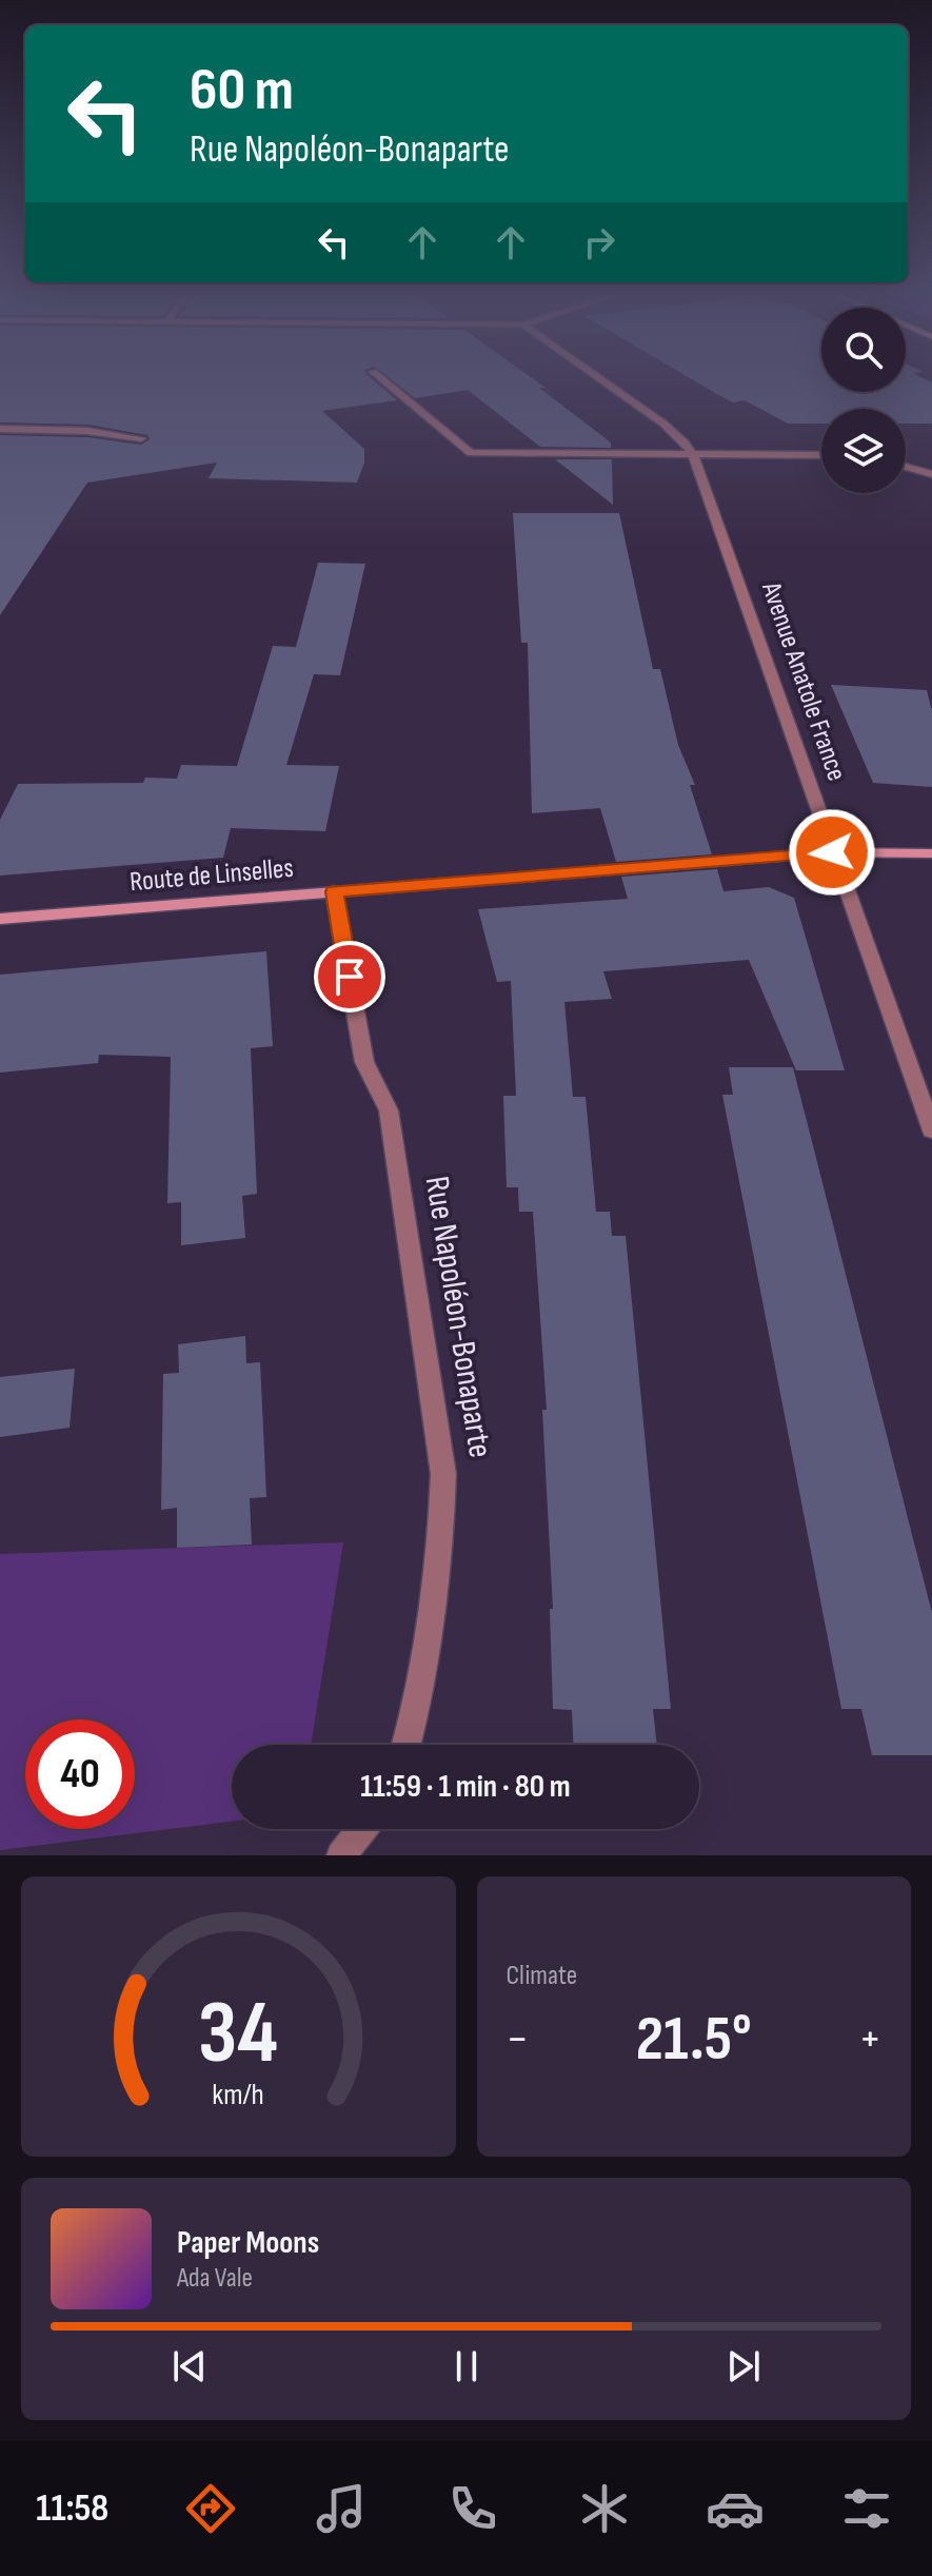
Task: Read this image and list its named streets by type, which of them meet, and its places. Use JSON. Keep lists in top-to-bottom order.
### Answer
{
  "streets": {
    "street": ["Avenue Anatole France", "Route de Linselles", "Rue Napoléon-Bonaparte"]
  },
  "crossings": [
    ["Avenue Anatole France", "Route de Linselles"],
    ["Route de Linselles", "Rue Napoléon-Bonaparte"]
  ],
  "page": {
    "turn": ["60 m", "Rue Napoléon-Bonaparte"],
    "limit": "40",
    "trip": "11:59 · 1 min · 80 m",
    "tile": "Climate",
    "heat": ["−", "21.5°", "+"],
    "song": ["Paper Moons", "Ada Vale"],
    "tabs": "11:58",
    "gauge": ["34", "km/h"]
  }
}
